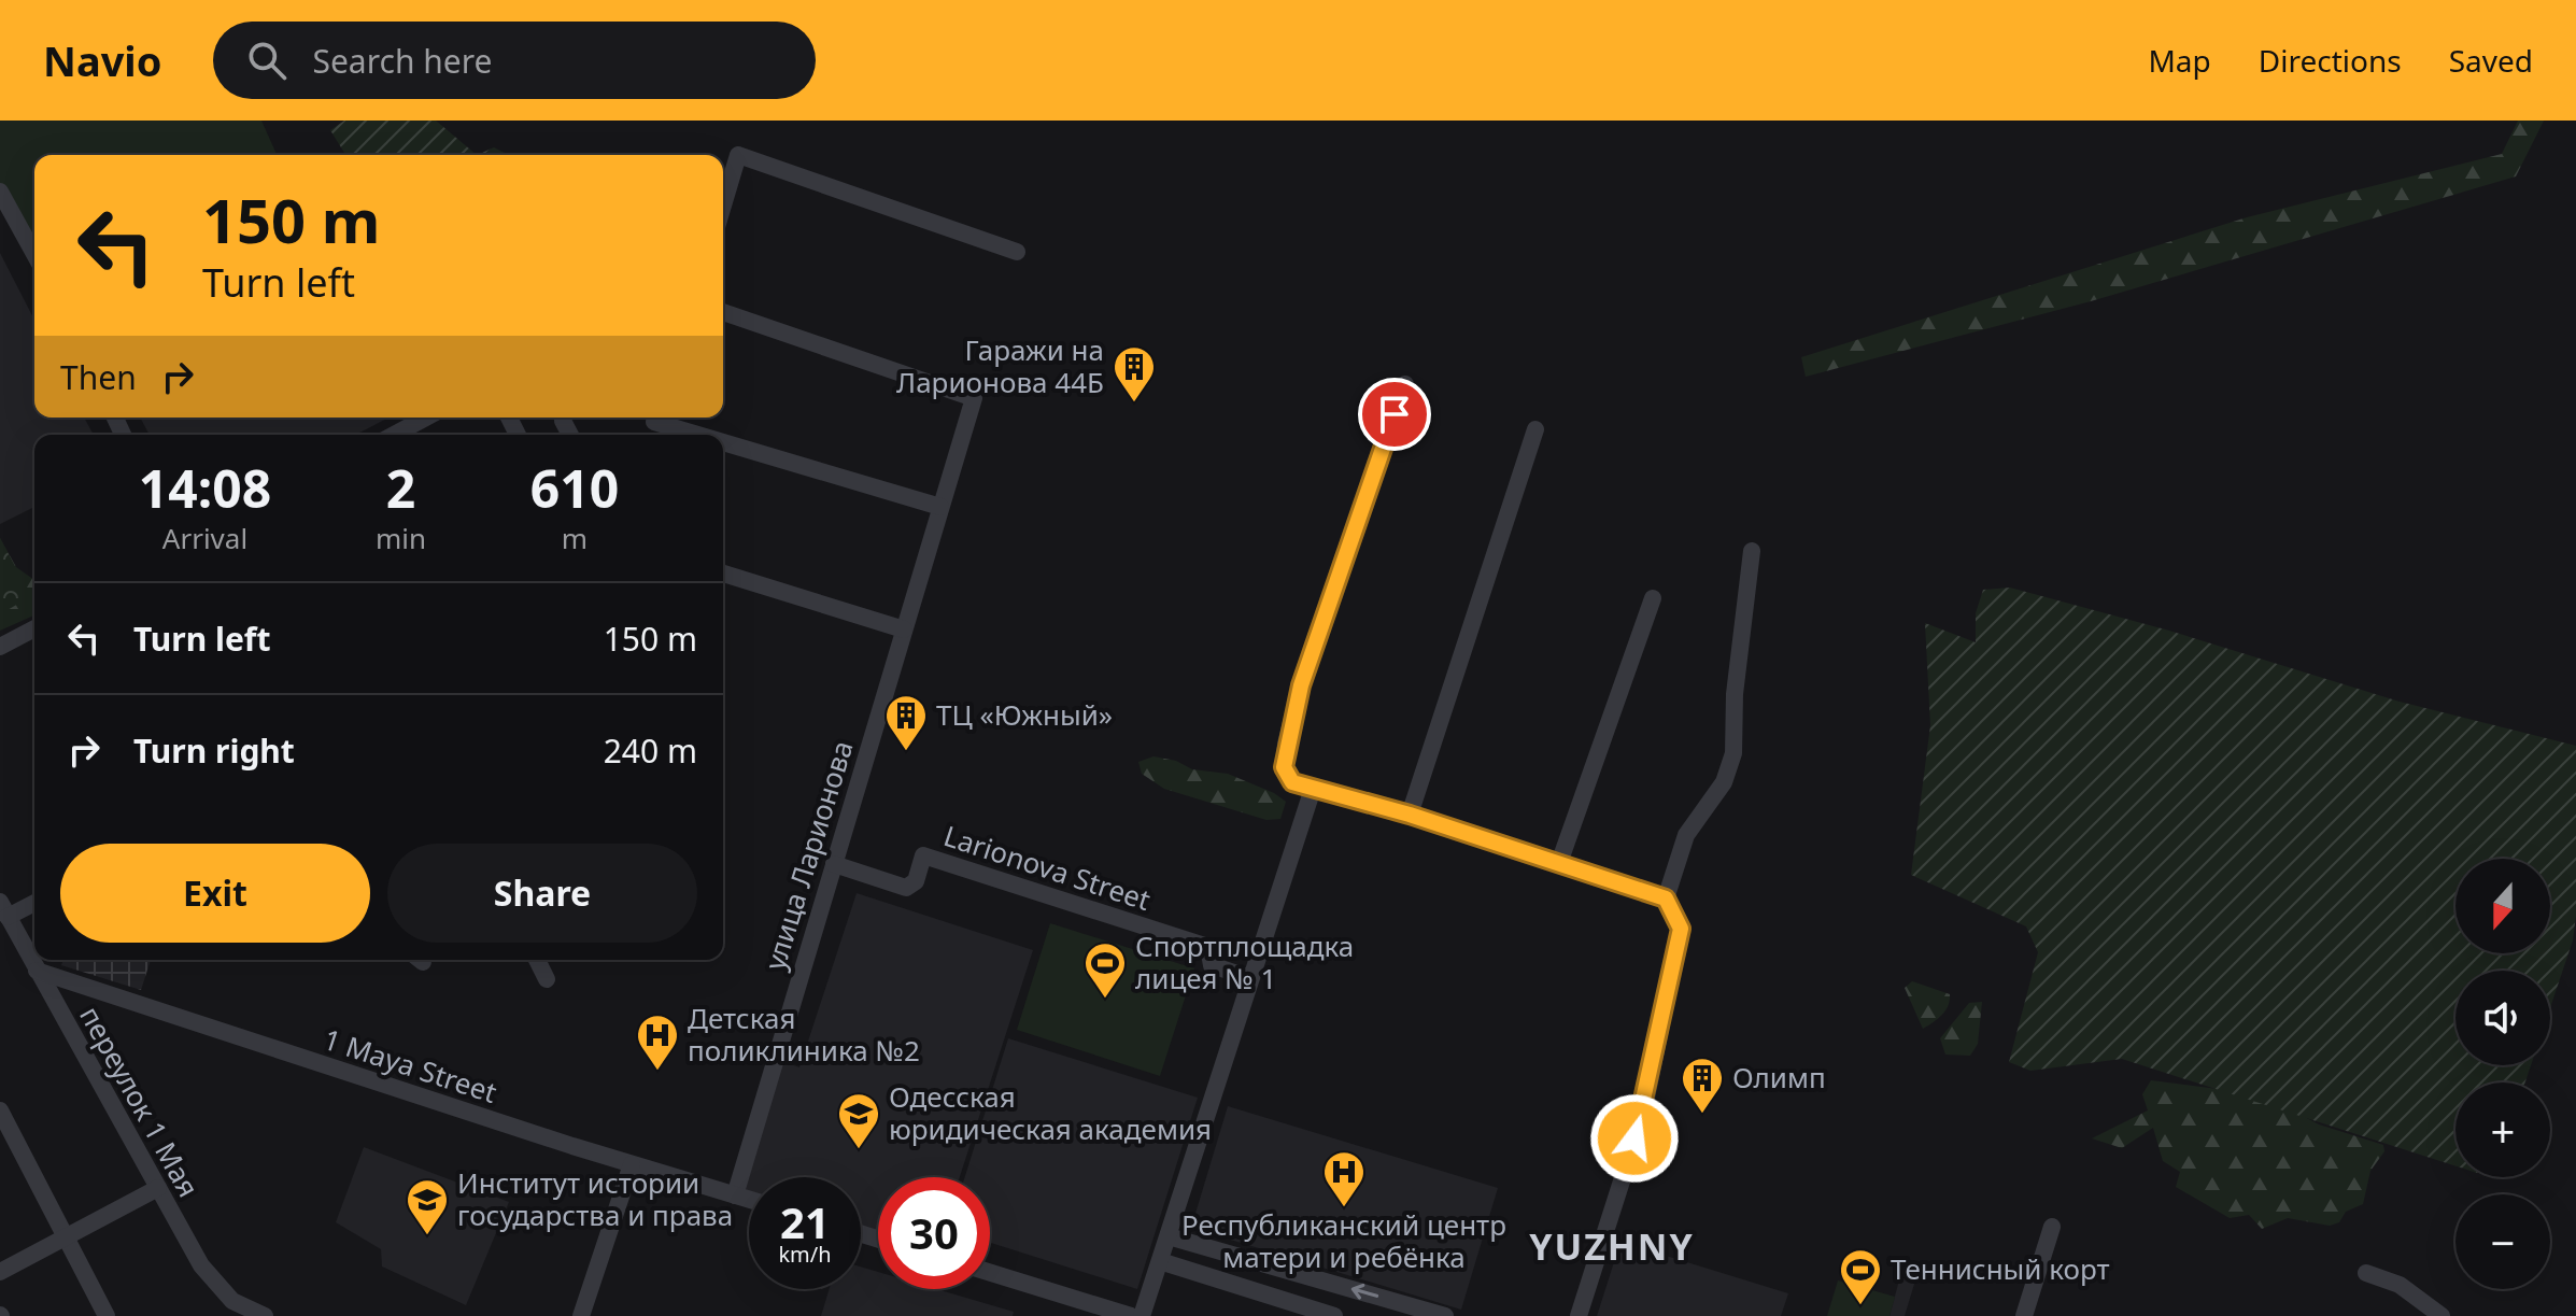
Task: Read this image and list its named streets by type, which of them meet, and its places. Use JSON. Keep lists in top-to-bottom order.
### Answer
{
  "streets": {
    "street": [
      "улица Ларионова",
      "Larionova Street",
      "1 Maya Street",
      "переулок 1 Мая"
    ]
  },
  "crossings": [
    ["улица Ларионова", "Larionova Street"],
    ["улица Ларионова", "1 Maya Street"],
    ["1 Maya Street", "переулок 1 Мая"]
  ],
  "districts": ["YUZHNY"],
  "places": {
    "building": ["Гаражи на Ларионова 44Б", "ТЦ «Южный»", "Олимп"],
    "sports": ["Спортплощадка лицея № 1", "Теннисный корт"],
    "hospital": ["Детская поликлиника №2", "Республиканский центр матери и ребёнка"],
    "school or university": ["Одесская юридическая академия", "Институт истории государства и права"]
  },
  "north": "bottom",
  "page": {
    "header": "Navio",
    "search": "Search here",
    "nav": ["Map", "Directions", "Saved"],
    "turn": ["150 m", "Turn left"],
    "then": "Then",
    "eta": [
      "14:08",
      "Arrival",
      "2",
      "min",
      "610",
      "m"
    ],
    "list": [
      {
        "name": "Turn left",
        "value": "150 m"
      },
      {
        "name": "Turn right",
        "value": "240 m"
      }
    ],
    "buttons": ["Exit", "Share"],
    "map_buttons": ["+", "−"],
    "speed": "21 km/h",
    "limit": "30"
  }
}
